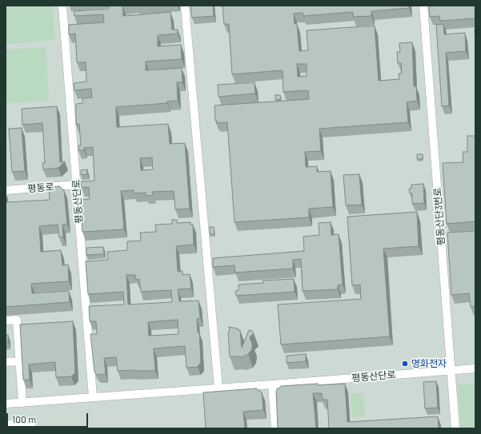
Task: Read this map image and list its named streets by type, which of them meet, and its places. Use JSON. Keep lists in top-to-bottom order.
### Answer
{
  "streets": {
    "street": ["평동로", "평동산단로", "평동산단3번로"]
  },
  "crossings": [
    ["평동로", "평동산단로"],
    ["평동산단로", "평동산단3번로"]
  ],
  "places": ["명화전자"],
  "scale_bar": "100 m"
}
